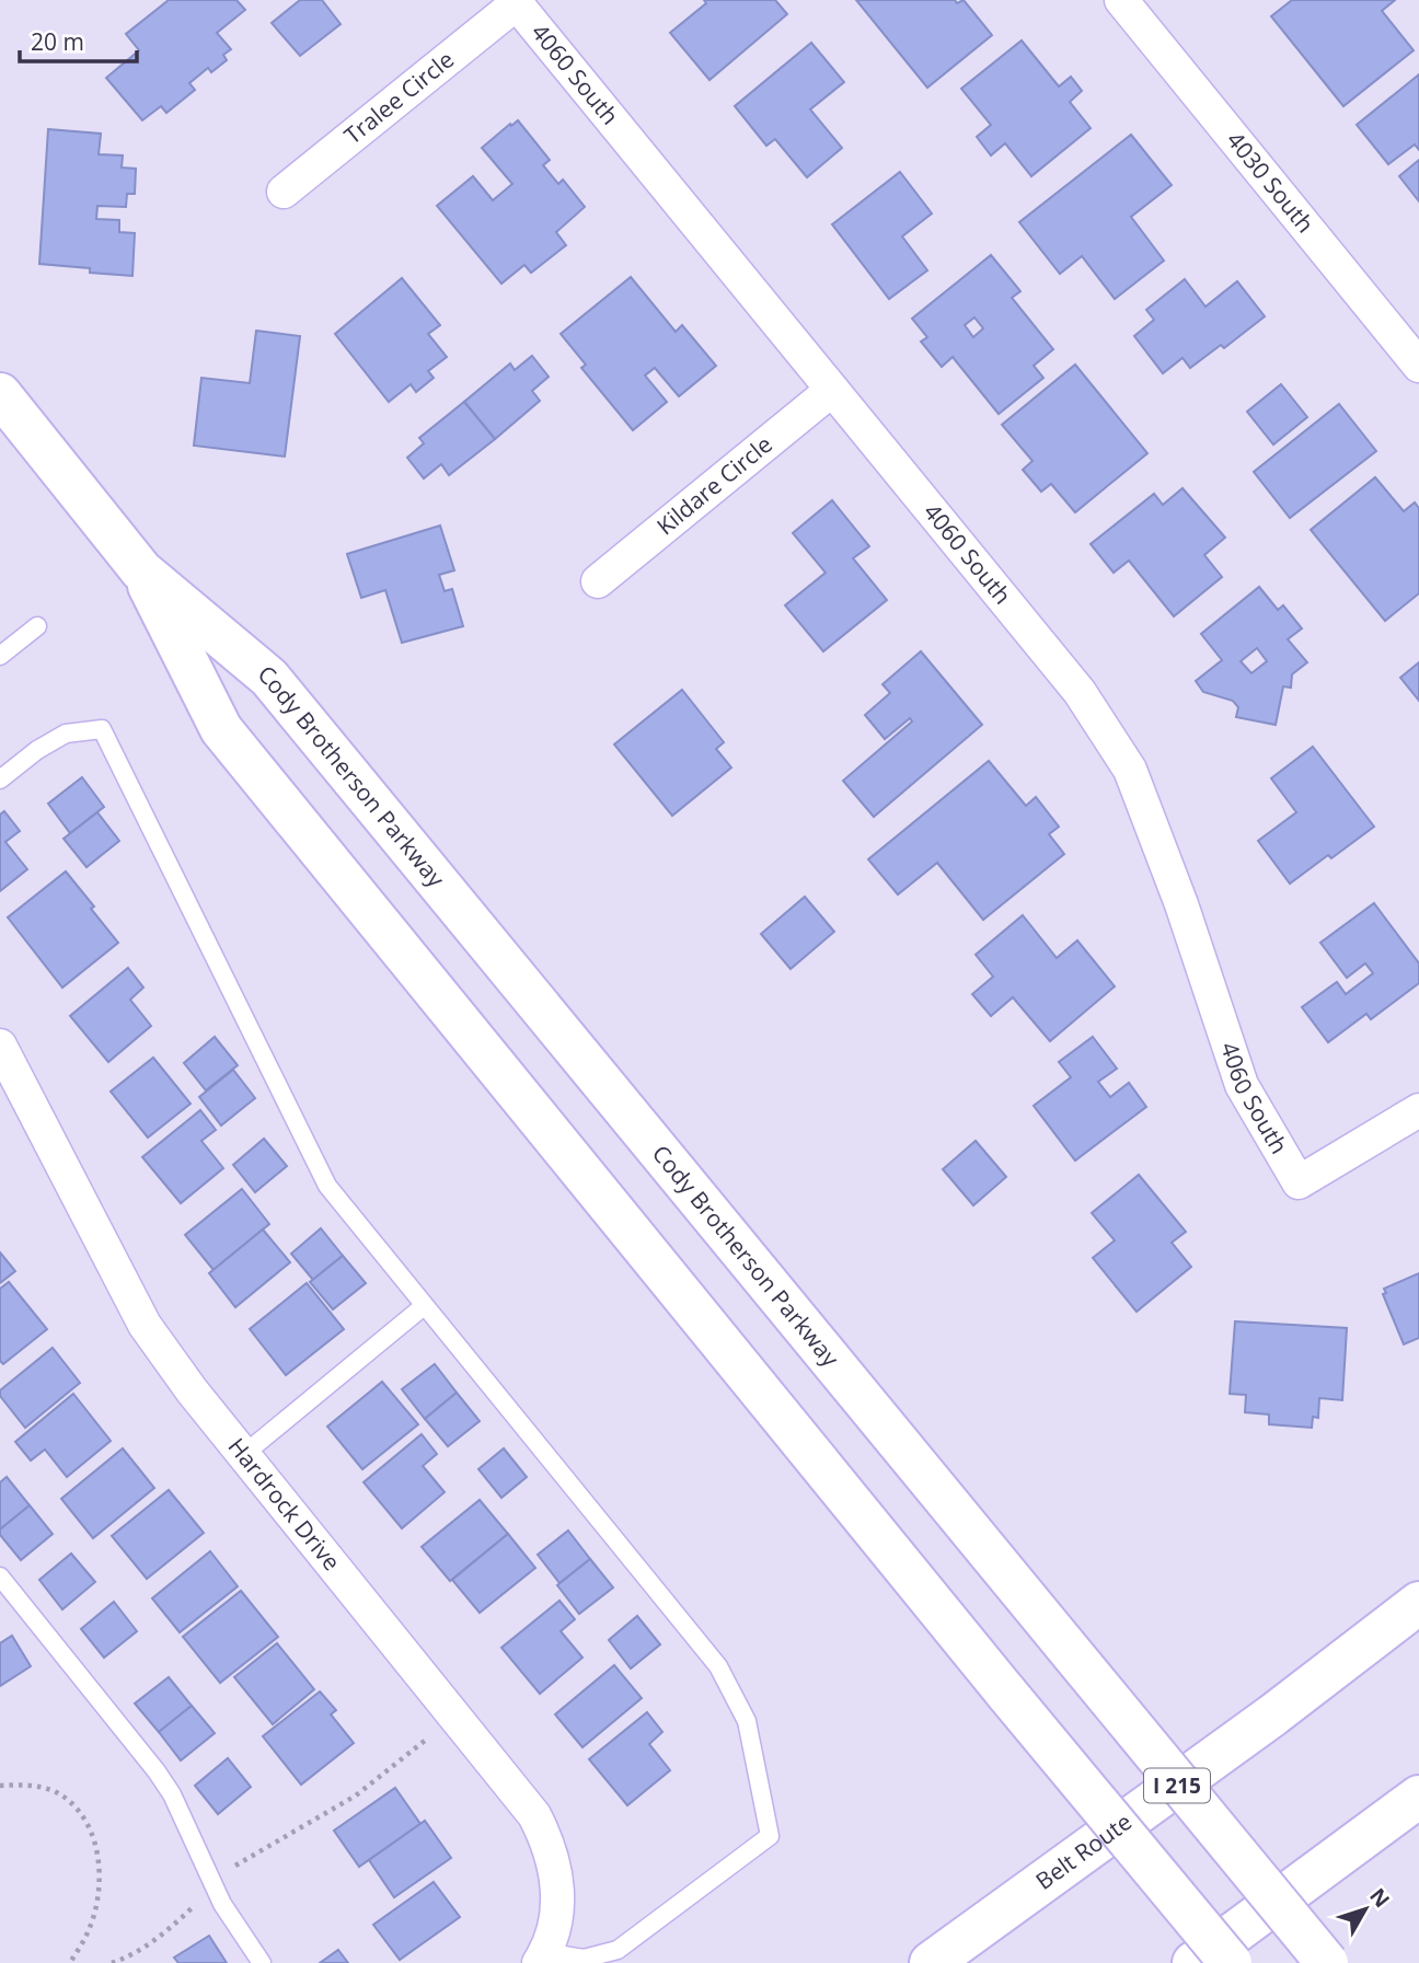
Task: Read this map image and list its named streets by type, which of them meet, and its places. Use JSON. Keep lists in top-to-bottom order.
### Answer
{
  "streets": {
    "main road": ["Cody Brotherson Parkway", "I 215", "Belt Route"],
    "street": [
      "4060 South",
      "Tralee Circle",
      "4030 South",
      "Kildare Circle",
      "Hardrock Drive"
    ]
  },
  "crossings": [
    ["4060 South", "Tralee Circle"],
    ["4060 South", "Kildare Circle"]
  ],
  "scale_bar": "20 m",
  "north": "top right"
}
